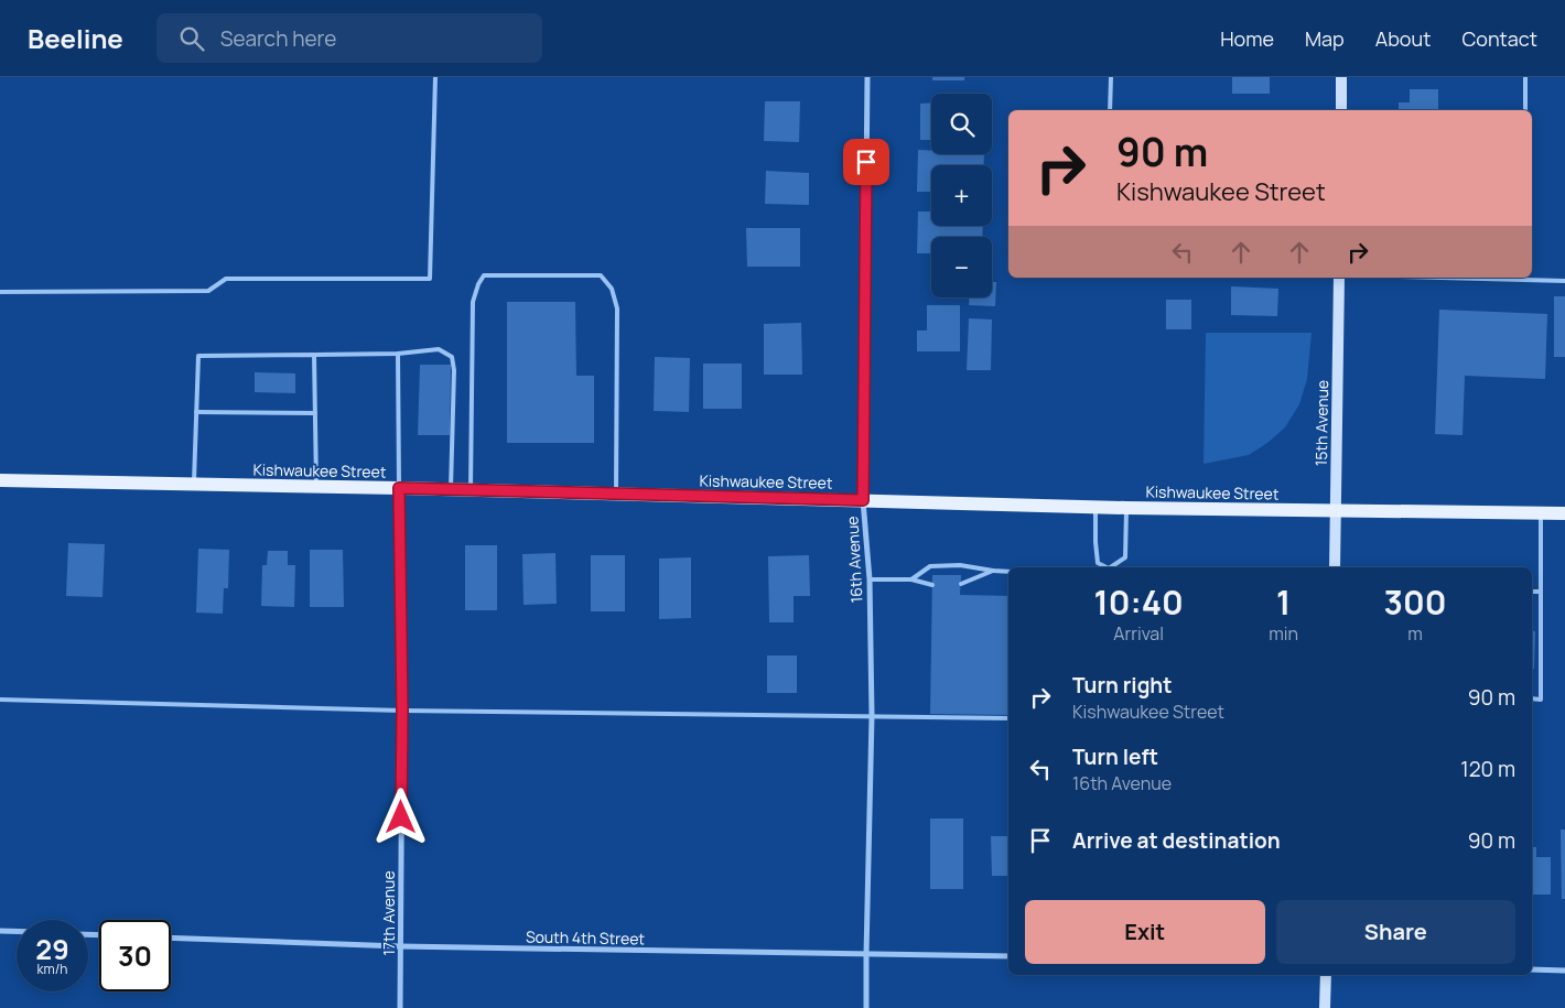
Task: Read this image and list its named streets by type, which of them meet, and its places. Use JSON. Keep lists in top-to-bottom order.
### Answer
{
  "streets": {
    "main road": ["15th Avenue", "Kishwaukee Street"],
    "street": ["16th Avenue", "17th Avenue", "South 4th Street"]
  },
  "crossings": [
    ["15th Avenue", "Kishwaukee Street"],
    ["Kishwaukee Street", "16th Avenue"],
    ["Kishwaukee Street", "17th Avenue"],
    ["16th Avenue", "South 4th Street"],
    ["17th Avenue", "South 4th Street"]
  ],
  "page": {
    "header": "Beeline",
    "search": "Search here",
    "nav": [
      "Home",
      "Map",
      "About",
      "Contact"
    ],
    "map_buttons": ["+", "−"],
    "turn": ["90 m", "Kishwaukee Street"],
    "eta": [
      "10:40",
      "Arrival",
      "1",
      "min",
      "300",
      "m"
    ],
    "list": [
      {
        "name": "Turn right",
        "note": "Kishwaukee Street",
        "value": "90 m"
      },
      {
        "name": "Turn left",
        "note": "16th Avenue",
        "value": "120 m"
      },
      {
        "name": "Arrive at destination",
        "value": "90 m"
      }
    ],
    "buttons": ["Exit", "Share"],
    "speed": "29 km/h",
    "limit": "30"
  }
}
